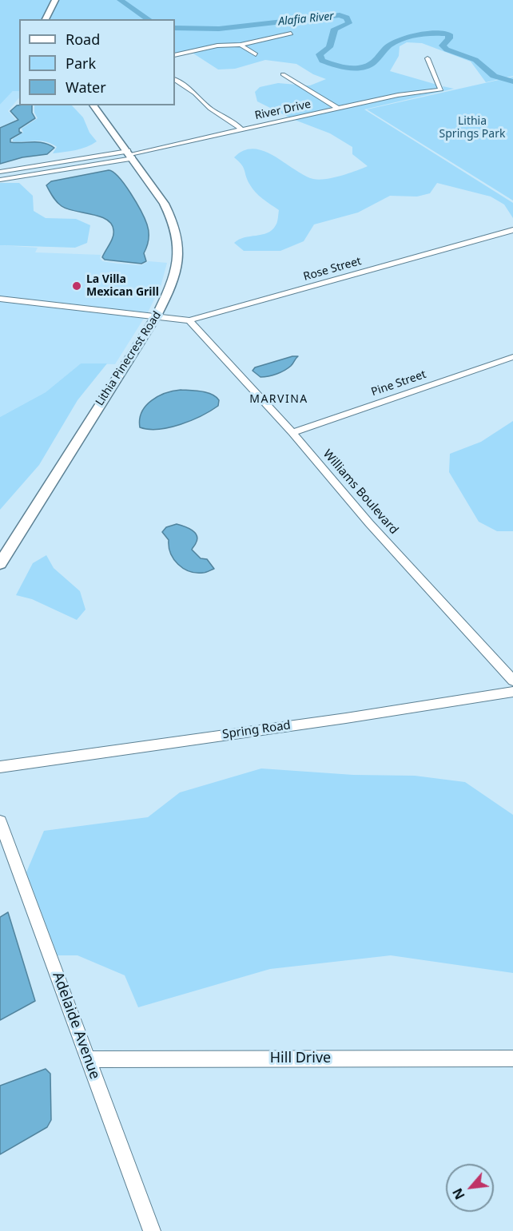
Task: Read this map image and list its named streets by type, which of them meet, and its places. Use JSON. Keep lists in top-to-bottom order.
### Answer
{
  "streets": {
    "main road": ["Lithia Pinecrest Road"],
    "street": [
      "River Drive",
      "Rose Street",
      "Pine Street",
      "Williams Boulevard",
      "Spring Road",
      "Adelaide Avenue",
      "Hill Drive"
    ]
  },
  "crossings": [
    ["River Drive", "Lithia Pinecrest Road"],
    ["Rose Street", "Lithia Pinecrest Road"],
    ["Rose Street", "Williams Boulevard"],
    ["Pine Street", "Williams Boulevard"],
    ["Adelaide Avenue", "Hill Drive"]
  ],
  "districts": ["MARVINA"],
  "water": ["Alafia River"],
  "parks": ["Lithia Springs Park"],
  "places": ["La Villa Mexican Grill"],
  "legend": ["Road", "Park", "Water"],
  "north": "bottom left"
}
